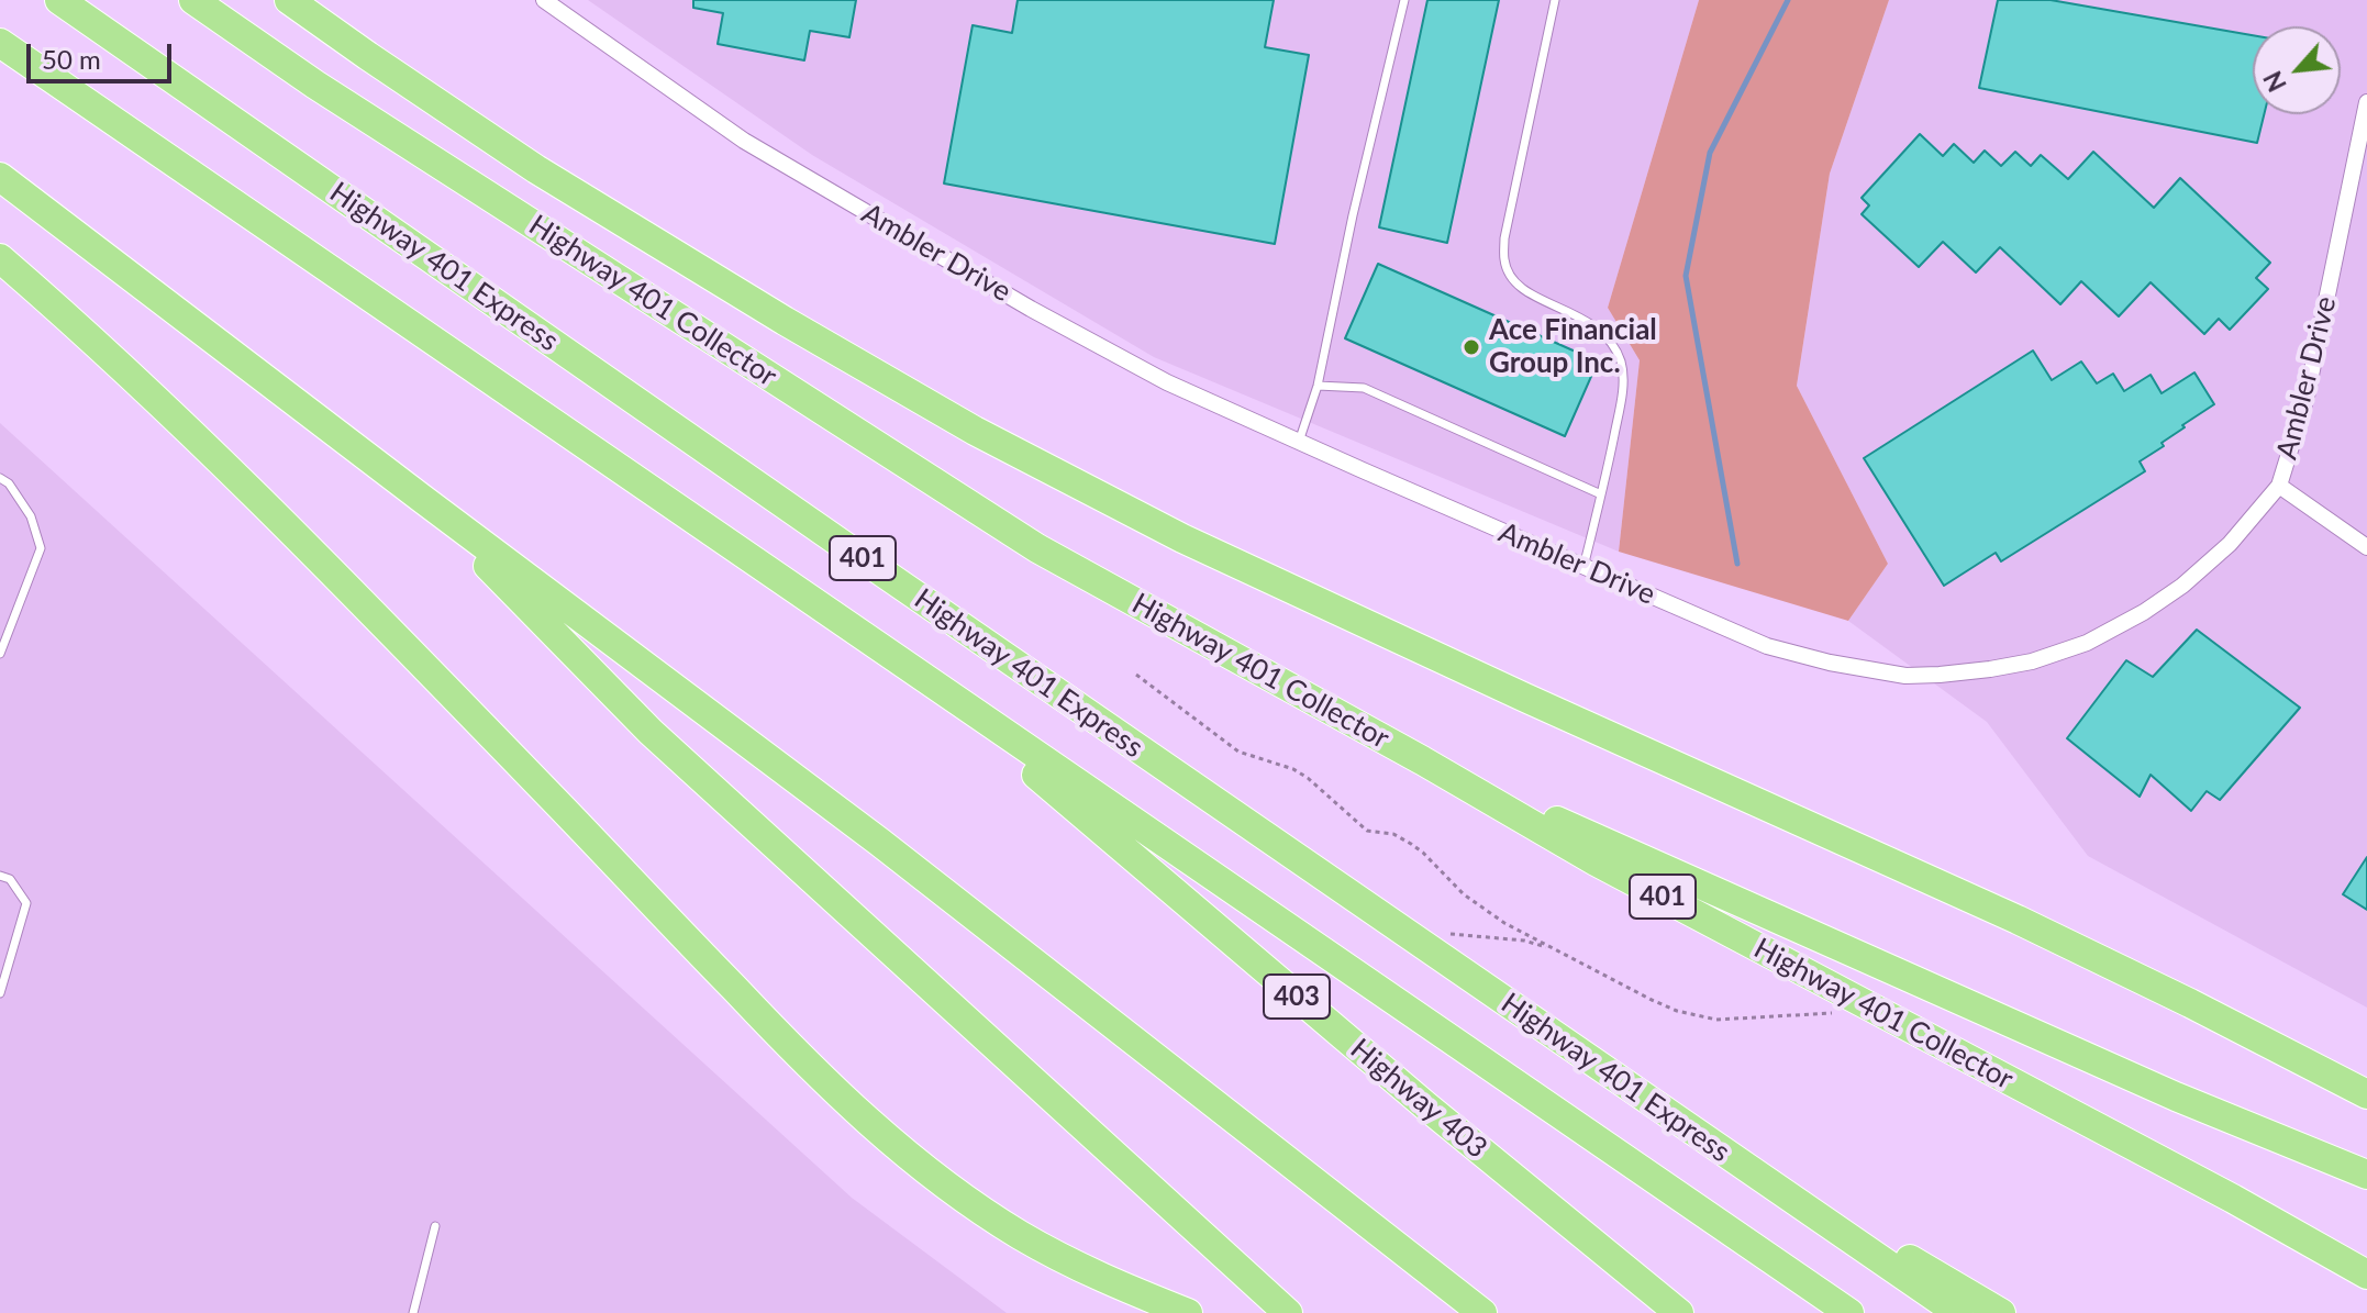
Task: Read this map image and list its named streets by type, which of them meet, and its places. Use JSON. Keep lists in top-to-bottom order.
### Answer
{
  "streets": {
    "highway": [
      "Highway 401 Express",
      "Highway 401 Collector",
      "401",
      "403",
      "Highway 403"
    ],
    "street": ["Ambler Drive"]
  },
  "crossings": [
    ["401", "Highway 403"]
  ],
  "places": ["Ace Financial Group Inc."],
  "scale_bar": "50 m",
  "north": "bottom left"
}
